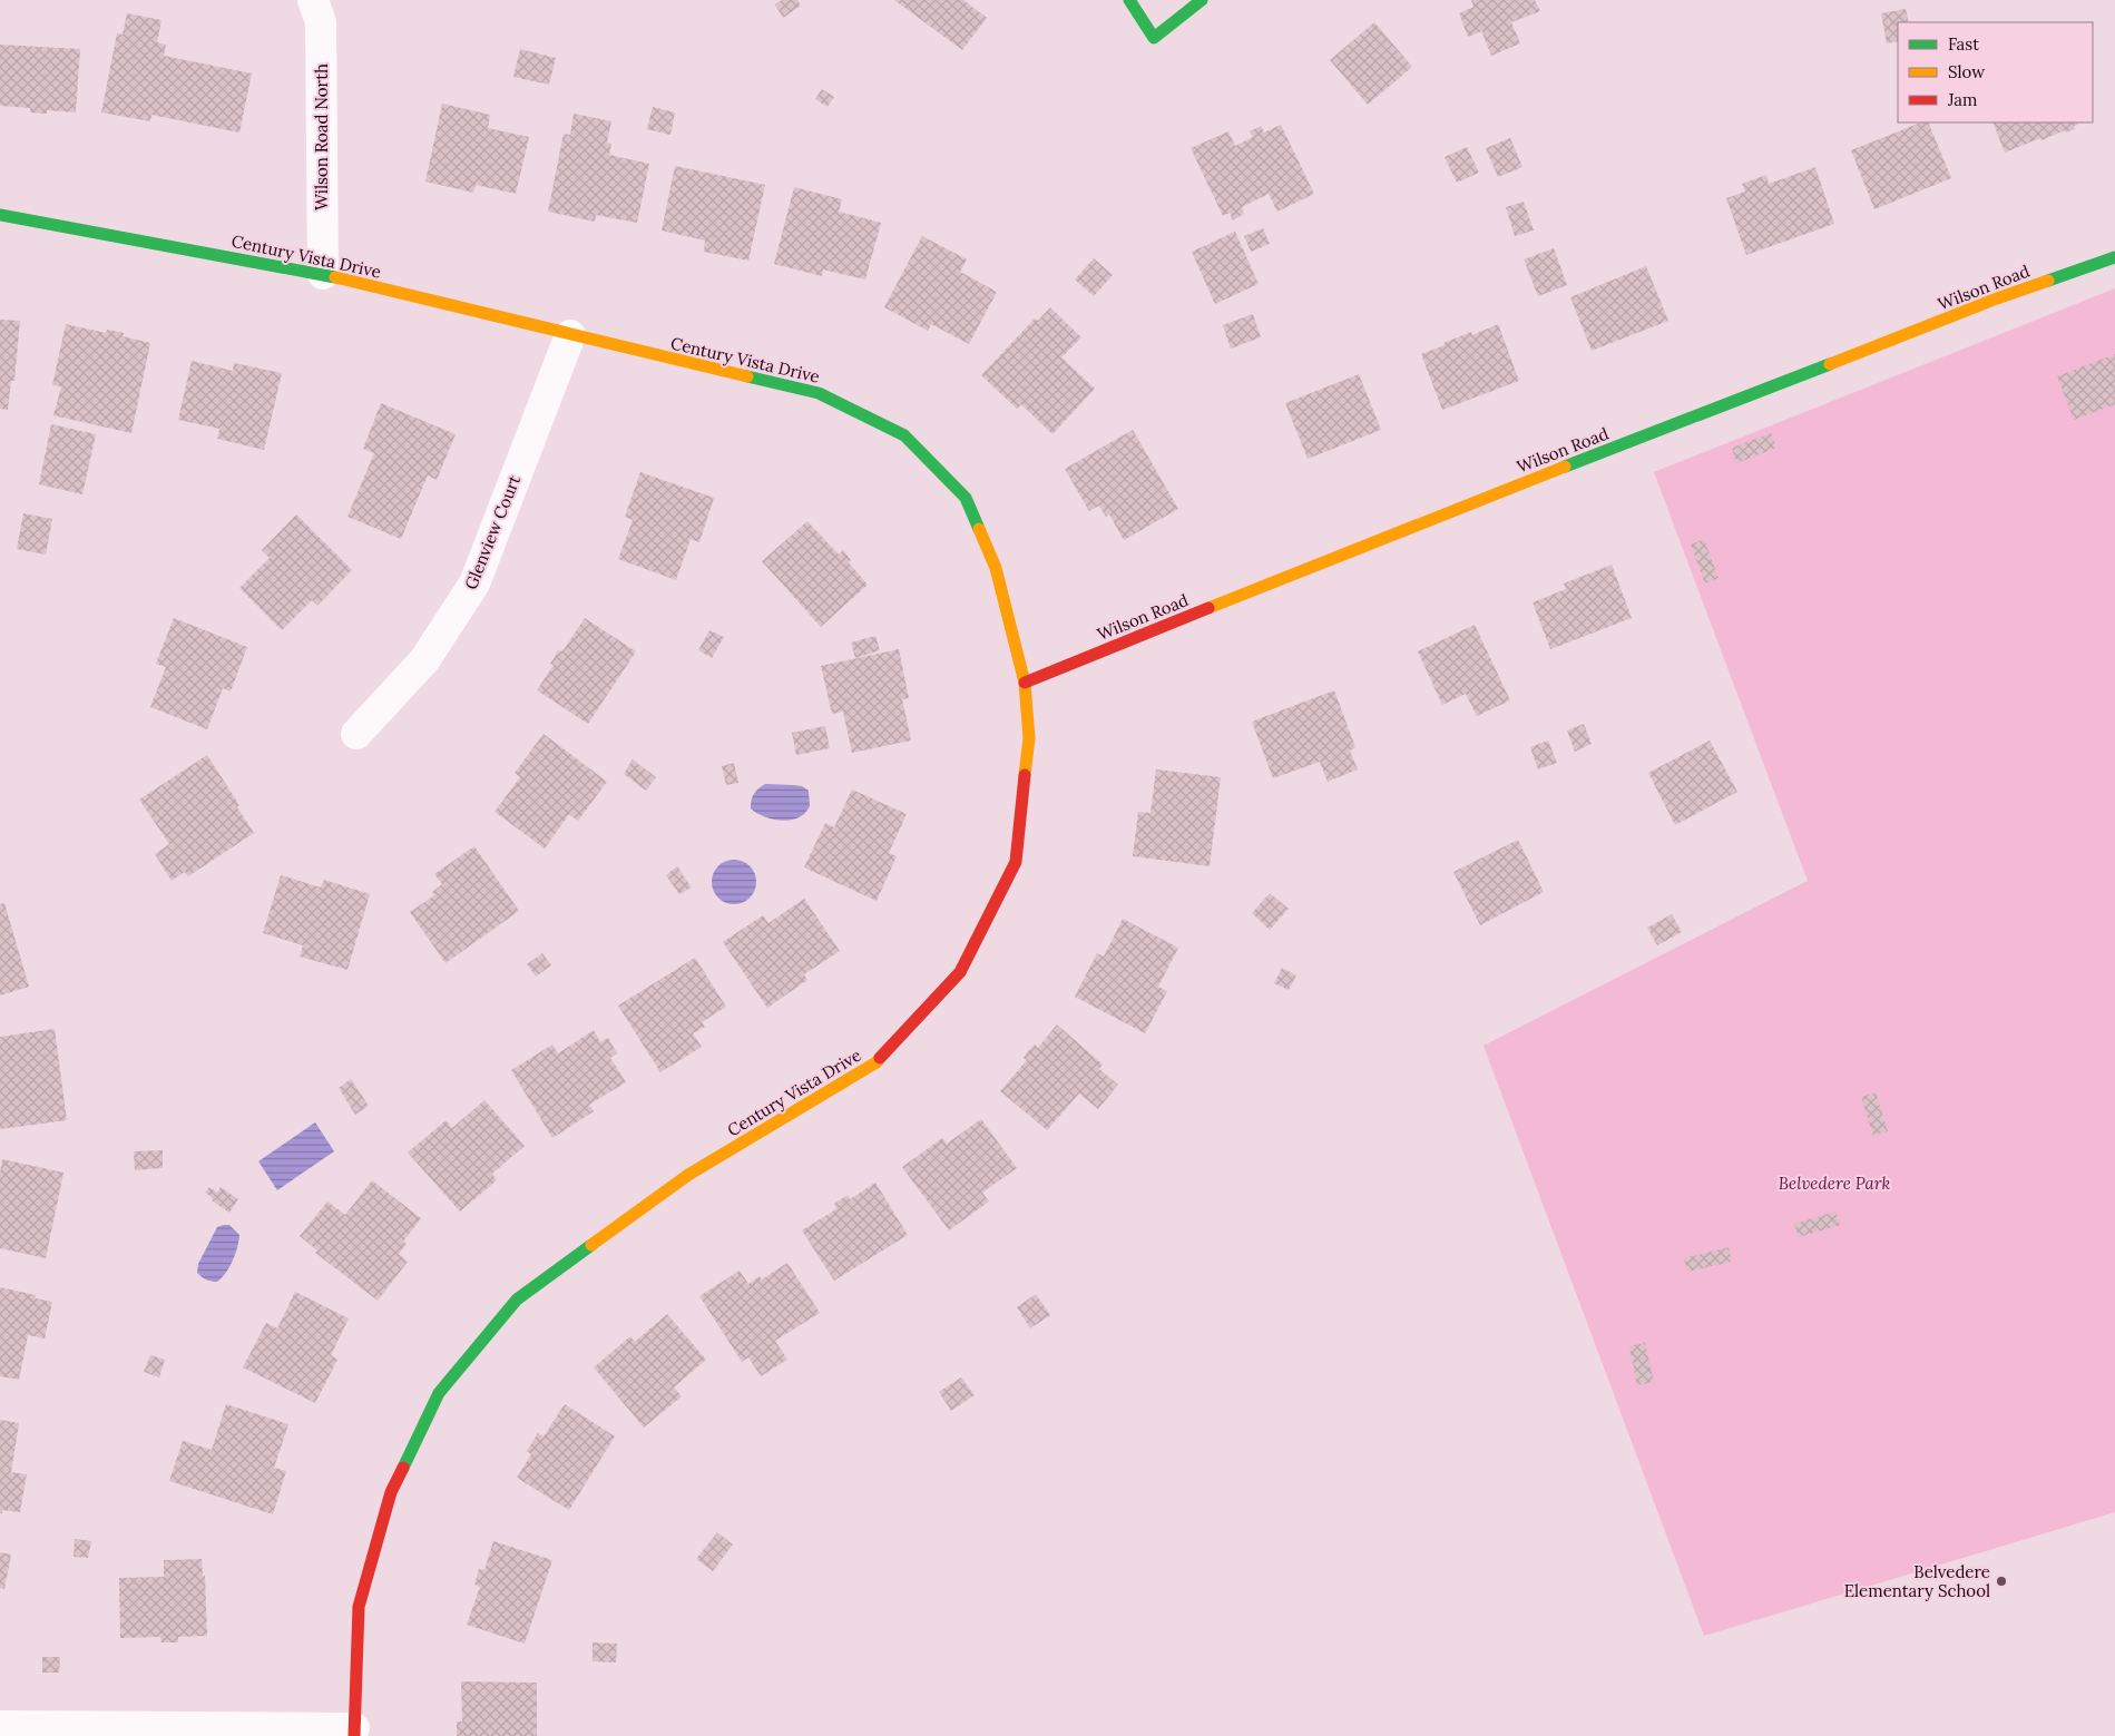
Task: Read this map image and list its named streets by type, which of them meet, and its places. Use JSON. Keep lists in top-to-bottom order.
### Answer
{
  "streets": {
    "street": [
      "Wilson Road North",
      "Century Vista Drive",
      "Wilson Road",
      "Glenview Court"
    ]
  },
  "crossings": [
    ["Wilson Road North", "Century Vista Drive"],
    ["Century Vista Drive", "Wilson Road"],
    ["Century Vista Drive", "Glenview Court"]
  ],
  "parks": ["Belvedere Park"],
  "places": ["Belvedere Elementary School"],
  "legend": ["Fast", "Slow", "Jam"]
}
